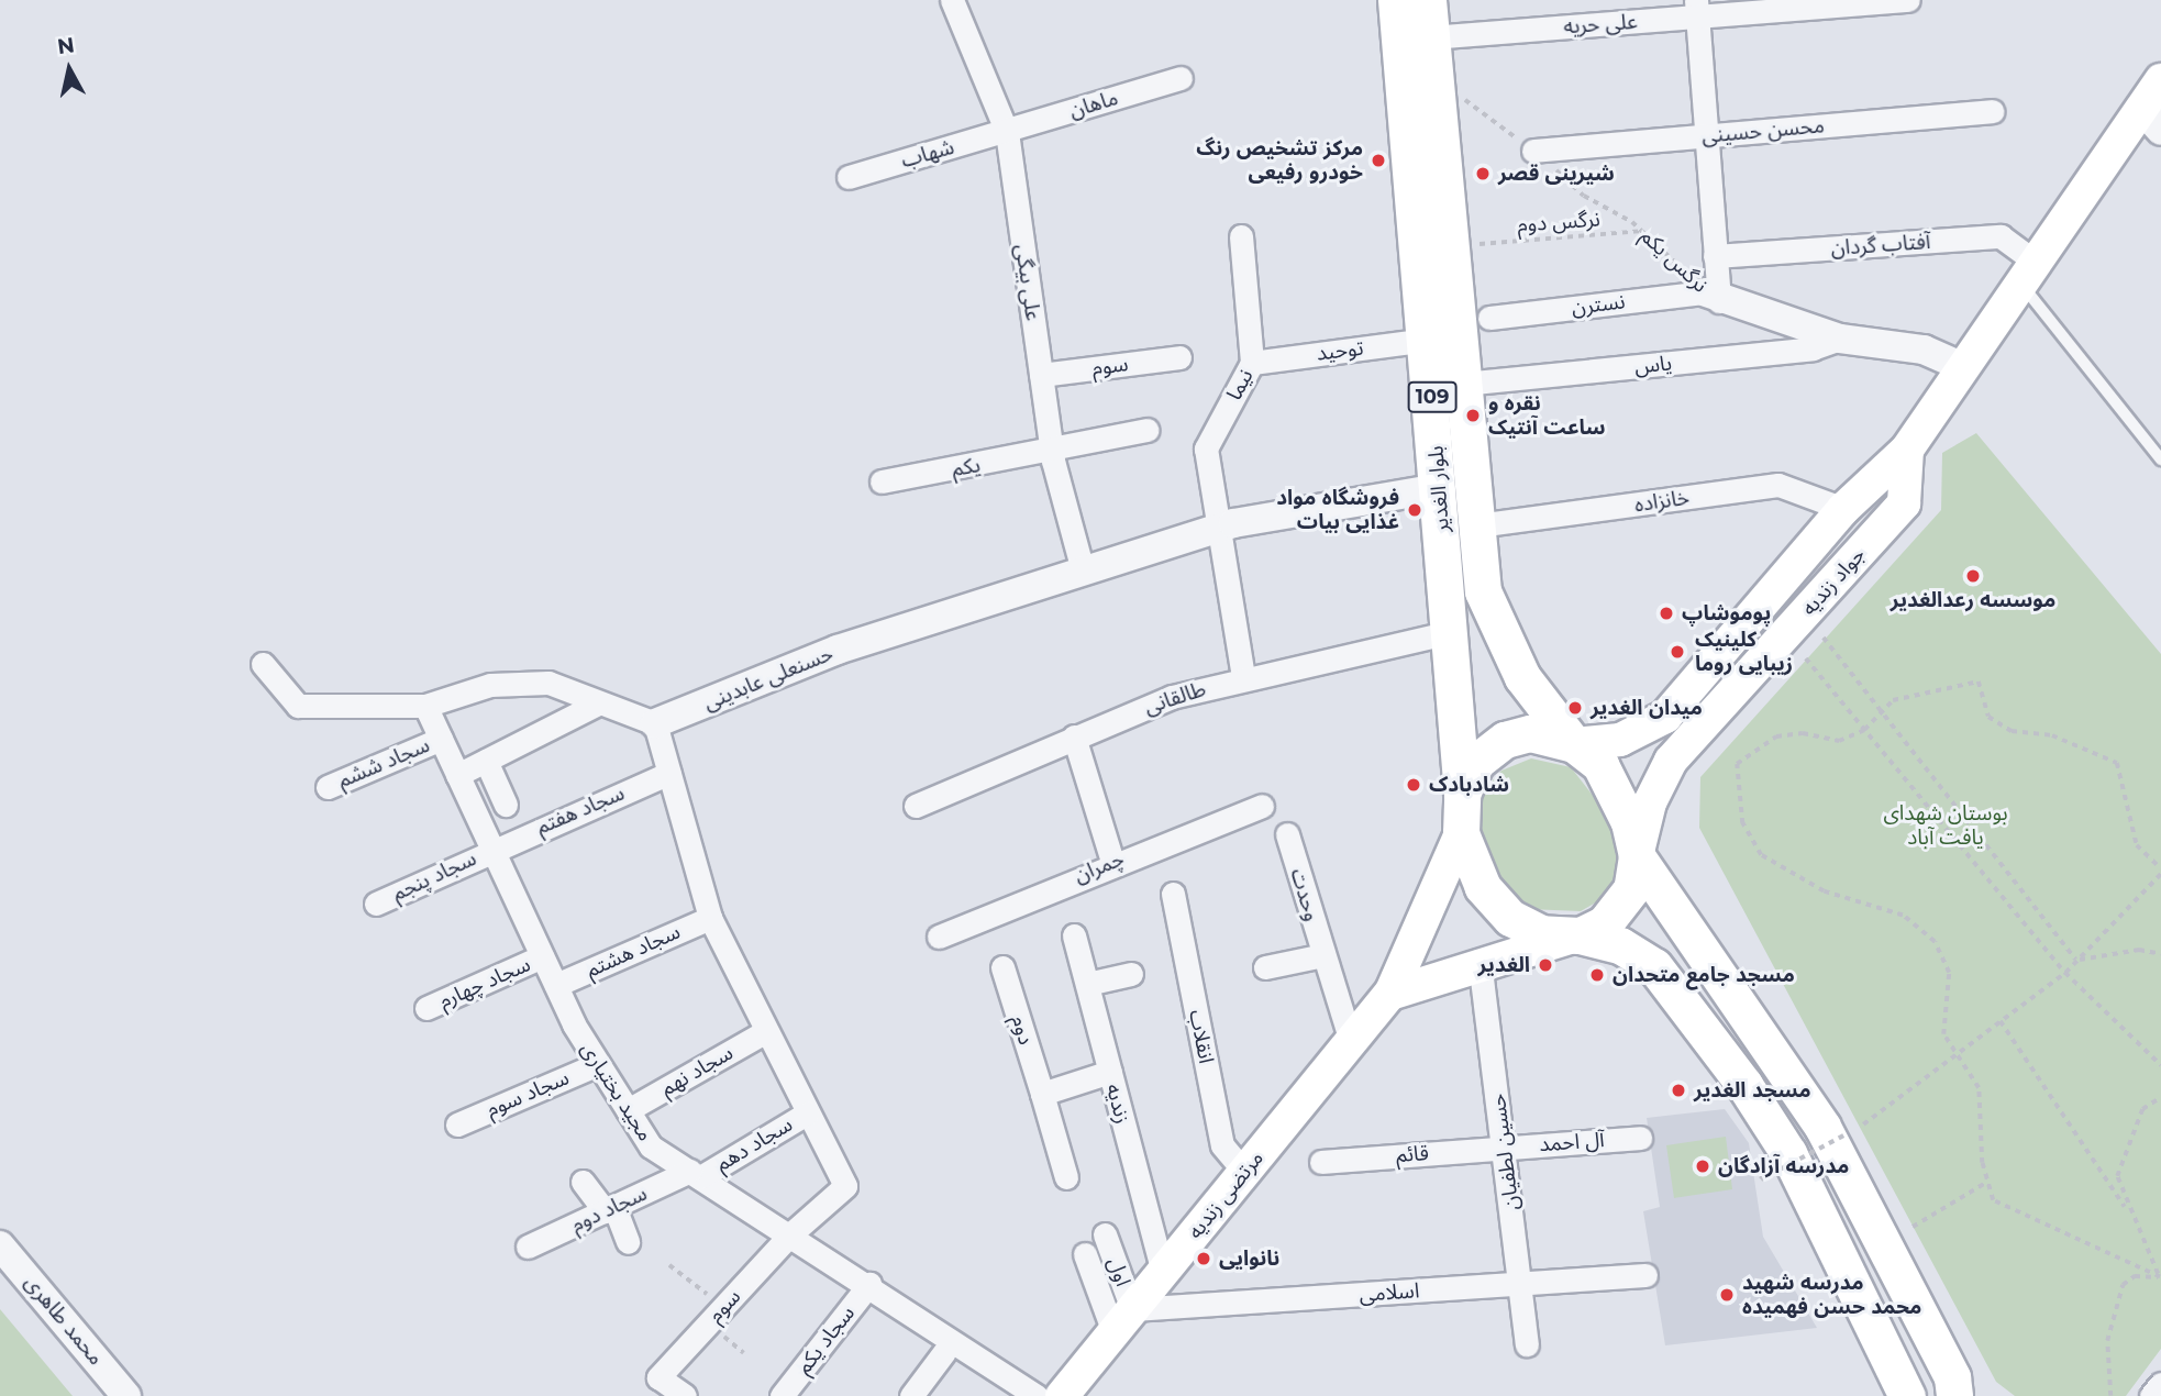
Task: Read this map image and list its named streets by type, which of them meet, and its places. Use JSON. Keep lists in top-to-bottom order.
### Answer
{
  "streets": {
    "main road": [
      "109",
      "بلوار الغدیر",
      "جواد زندیه",
      "مرتضی زندیه"
    ],
    "street": [
      "علی حریه",
      "ماهان",
      "محسن حسینی",
      "شهاب",
      "آفتاب گردان",
      "نرگس یکم",
      "علی بیگی",
      "نسترن",
      "توحید",
      "یاس",
      "سوم",
      "نیما",
      "یکم",
      "خانزاده",
      "حسنعلی عابدینی",
      "طالقانی",
      "سجاد ششم",
      "سجاد هفتم",
      "چمران",
      "سجاد پنجم",
      "وحدت",
      "سجاد هشتم",
      "سجاد چهارم",
      "دوم",
      "انقلاب",
      "سجاد نهم",
      "مجید بختیاری",
      "سجاد سوم",
      "زندیه",
      "آل احمد",
      "سجاد دهم",
      "حسین لطفیان",
      "قائم",
      "سجاد دوم",
      "اول",
      "اسلامی",
      "محمد طاهری",
      "سجاد یکم"
    ],
    "path": ["نرگس دوم"]
  },
  "crossings": [
    ["علی حریه", "بلوار الغدیر"],
    ["ماهان", "شهاب"],
    ["ماهان", "علی بیگی"],
    ["محسن حسینی", "نرگس یکم"],
    ["شهاب", "علی بیگی"],
    ["نرگس دوم", "نرگس یکم"],
    ["آفتاب گردان", "جواد زندیه"],
    ["نرگس یکم", "نسترن"],
    ["نرگس یکم", "یاس"],
    ["نرگس یکم", "جواد زندیه"],
    ["علی بیگی", "سوم"],
    ["علی بیگی", "یکم"],
    ["علی بیگی", "حسنعلی عابدینی"],
    ["توحید", "نیما"],
    ["توحید", "بلوار الغدیر"],
    ["یاس", "بلوار الغدیر"],
    ["سوم", "مجید بختیاری"],
    ["نیما", "حسنعلی عابدینی"],
    ["نیما", "طالقانی"],
    ["بلوار الغدیر", "خانزاده"],
    ["بلوار الغدیر", "جواد زندیه"],
    ["بلوار الغدیر", "حسنعلی عابدینی"],
    ["بلوار الغدیر", "طالقانی"],
    ["خانزاده", "جواد زندیه"],
    ["سجاد ششم", "مجید بختیاری"],
    ["سجاد هفتم", "سجاد پنجم"],
    ["سجاد هفتم", "مجید بختیاری"],
    ["سجاد پنجم", "مجید بختیاری"],
    ["وحدت", "مرتضی زندیه"],
    ["سجاد هشتم", "مجید بختیاری"],
    ["سجاد چهارم", "مجید بختیاری"],
    ["انقلاب", "مرتضی زندیه"],
    ["سجاد نهم", "مجید بختیاری"],
    ["مجید بختیاری", "سجاد سوم"],
    ["مجید بختیاری", "سجاد دهم"],
    ["مجید بختیاری", "سجاد دوم"],
    ["مجید بختیاری", "سجاد یکم"],
    ["زندیه", "مرتضی زندیه"],
    ["آل احمد", "حسین لطفیان"],
    ["آل احمد", "قائم"],
    ["سجاد دهم", "سجاد دوم"],
    ["حسین لطفیان", "قائم"],
    ["حسین لطفیان", "اسلامی"],
    ["مرتضی زندیه", "اول"],
    ["مرتضی زندیه", "اسلامی"],
    ["اول", "اسلامی"]
  ],
  "parks": ["بوستان شهدای یافت آباد"],
  "places": [
    "مرکز تشخیص رنگ خودرو رفیعی",
    "شیرینی قصر",
    "نقره و ساعت آنتیک",
    "فروشگاه مواد غذایی بیات",
    "موسسه رعدالغدیر",
    "پوموشاپ",
    "کلینیک زیبایی روما",
    "میدان الغدیر",
    "شادبادک",
    "الغدیر",
    "مسجد جامع متحدان",
    "مسجد الغدیر",
    "مدرسه آزادگان",
    "نانوایی",
    "مدرسه شهید محمد حسن فهمیده"
  ],
  "north": "top"
}
